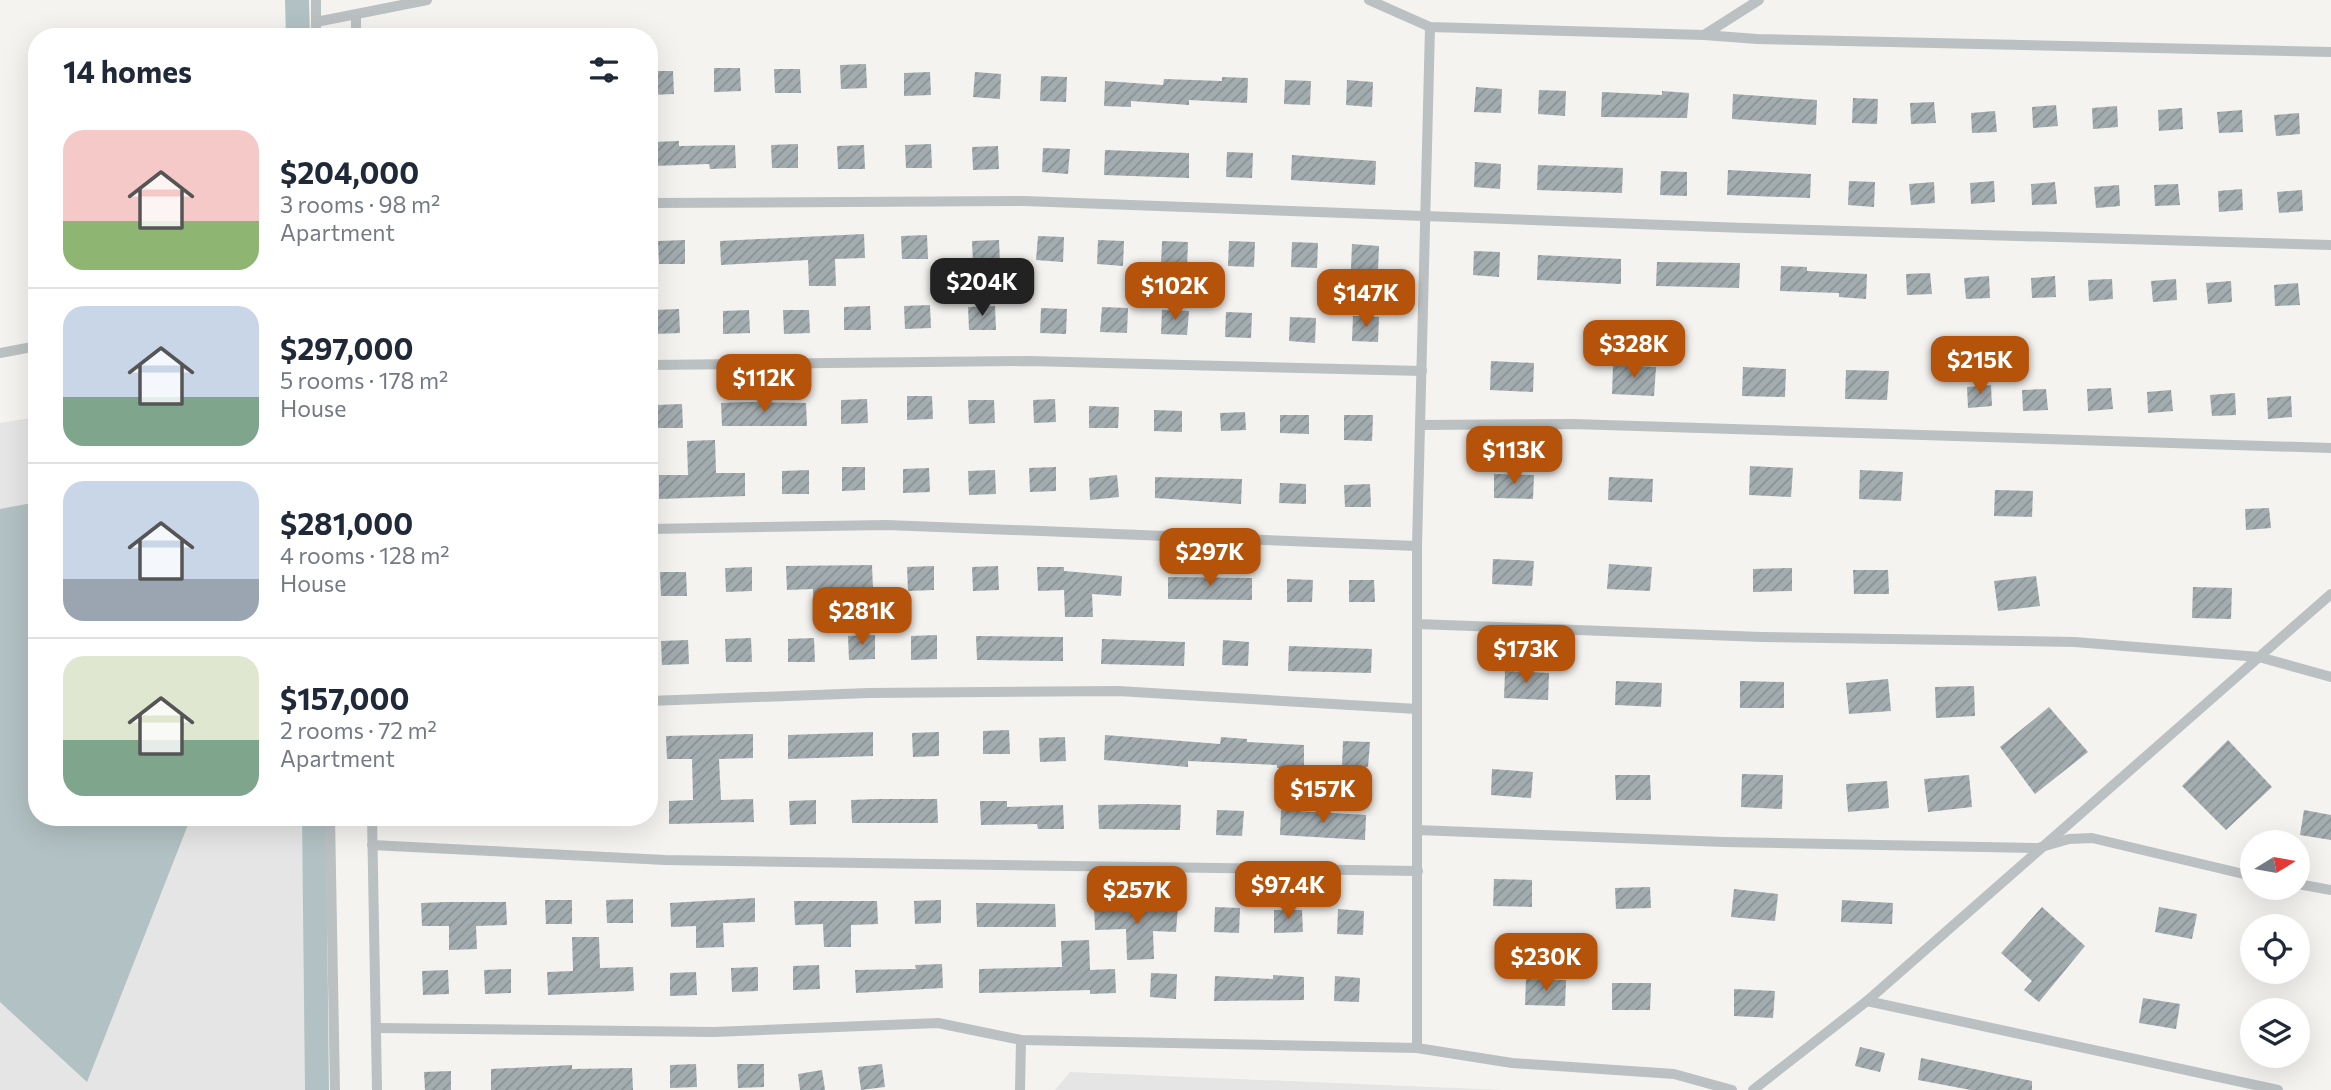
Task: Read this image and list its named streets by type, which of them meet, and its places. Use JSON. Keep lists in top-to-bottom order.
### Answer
{
  "north": "right",
  "page": {
    "heading": "14 homes",
    "list": [
      {
        "name": "$204,000",
        "note": "3 rooms · 98 m² · Apartment"
      },
      {
        "name": "$297,000",
        "note": "5 rooms · 178 m² · House"
      },
      {
        "name": "$281,000",
        "note": "4 rooms · 128 m² · House"
      },
      {
        "name": "$157,000",
        "note": "2 rooms · 72 m² · Apartment"
      }
    ],
    "price": [
      "$204K",
      "$102K",
      "$147K",
      "$328K",
      "$215K",
      "$112K",
      "$113K",
      "$297K",
      "$281K",
      "$173K",
      "$157K",
      "$97.4K",
      "$257K",
      "$230K"
    ]
  }
}
